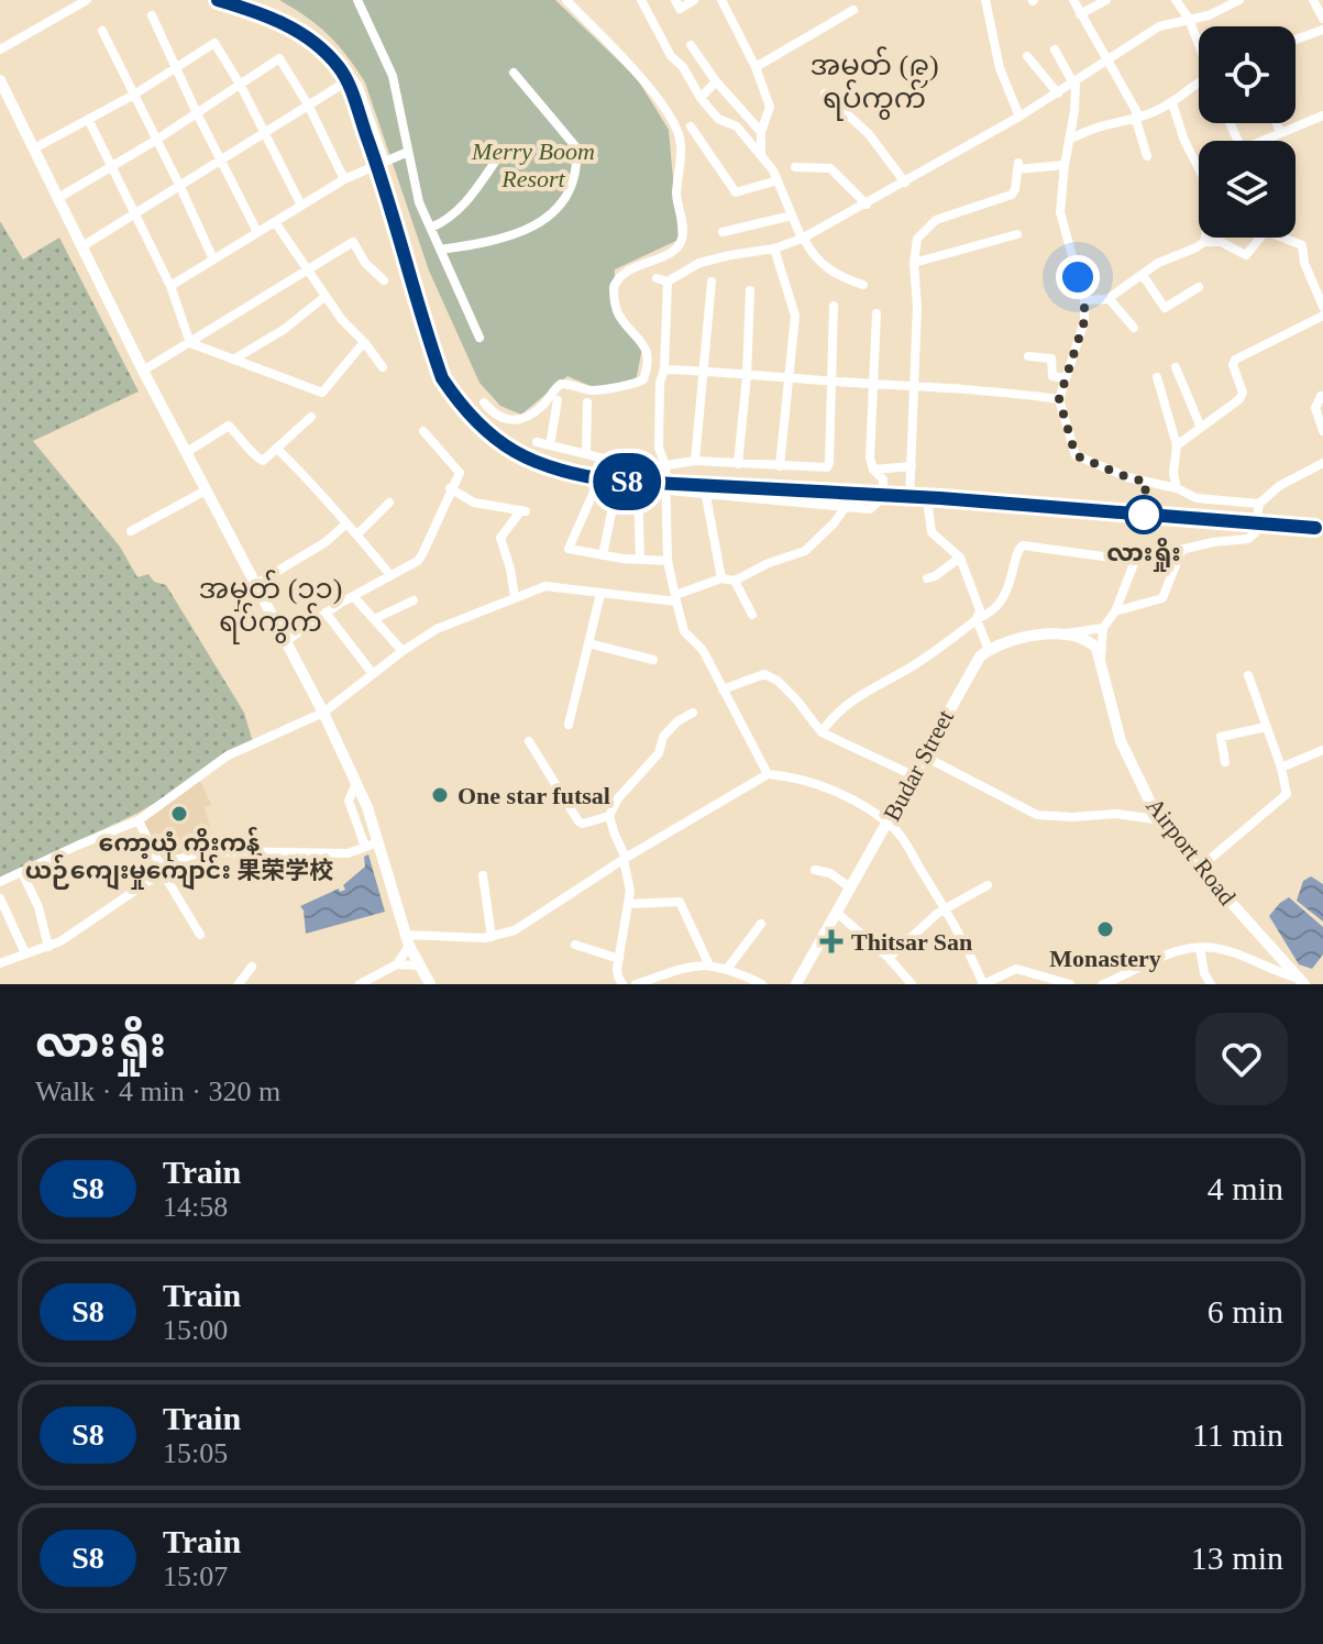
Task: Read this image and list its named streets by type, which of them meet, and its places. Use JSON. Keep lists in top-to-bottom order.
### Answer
{
  "streets": {
    "main road": ["Budar Street", "Airport Road"]
  },
  "districts": ["အမှတ် (၉) ရပ်ကွက်", "အမှတ် (၁၁) ရပ်ကွက်"],
  "parks": ["Merry Boom Resort"],
  "places": {
    "other": [
      "လားရှိုး",
      "One star futsal",
      "ကော့ယုံ ကိုးကန့် ယဉ်ကျေးမှုကျောင်း 果荣学校",
      "Monastery"
    ],
    "health": ["Thitsar San"]
  },
  "page": {
    "on_map": "S8",
    "heading": ["လားရှိုး", "Walk · 4 min · 320 m"],
    "list": [
      {
        "mark": "S8",
        "name": "Train",
        "note": "14:58",
        "value": "4 min"
      },
      {
        "mark": "S8",
        "name": "Train",
        "note": "15:00",
        "value": "6 min"
      },
      {
        "mark": "S8",
        "name": "Train",
        "note": "15:05",
        "value": "11 min"
      },
      {
        "mark": "S8",
        "name": "Train",
        "note": "15:07",
        "value": "13 min"
      }
    ]
  }
}
